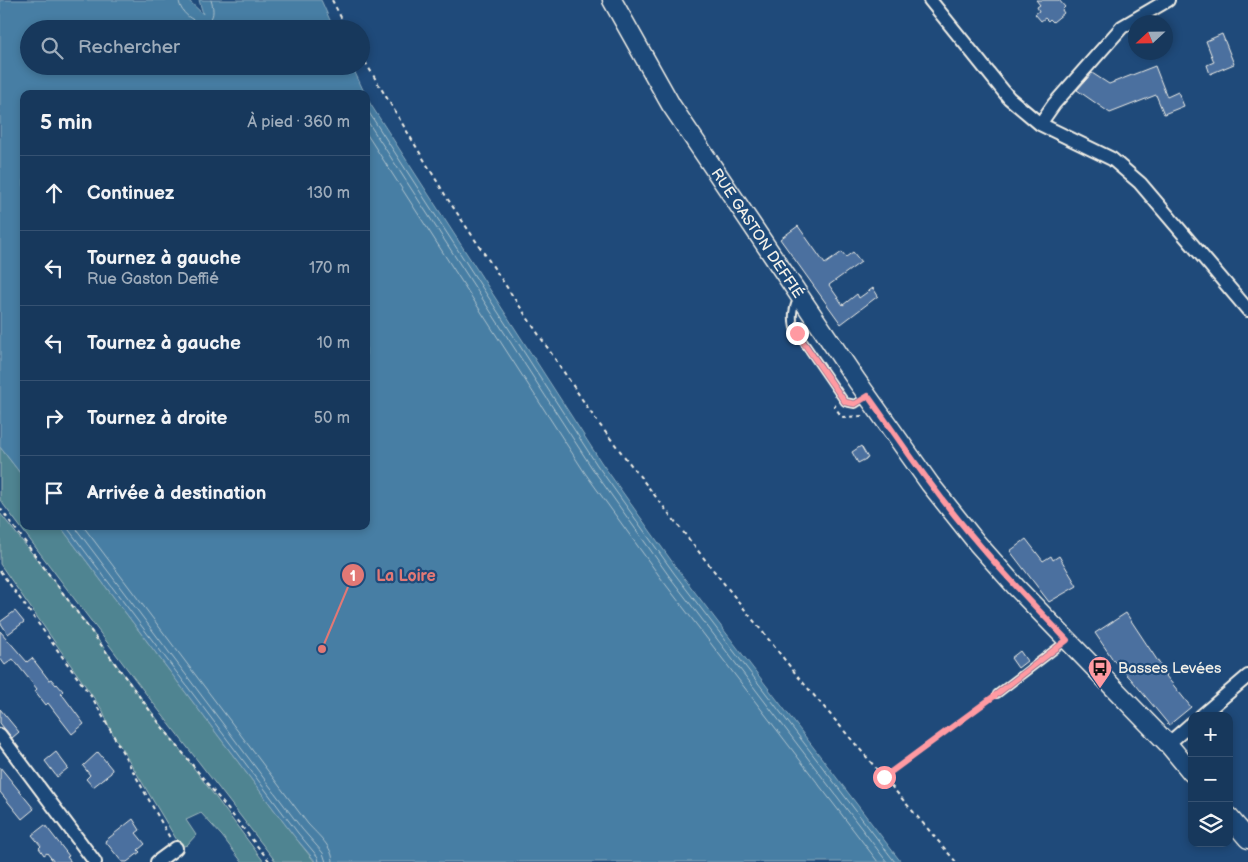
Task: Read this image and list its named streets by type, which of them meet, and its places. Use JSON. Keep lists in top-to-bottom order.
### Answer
{
  "streets": {
    "main road": ["RUE GASTON DEFFIÉ"]
  },
  "places": {
    "other": ["La Loire"],
    "bus stop": ["Basses Levées"]
  },
  "north": "left",
  "page": {
    "search": "Rechercher",
    "heading": ["5 min", "À pied · 360 m"],
    "list": [
      ["Continuez", "130 m"],
      ["Tournez à gauche", "Rue Gaston Deffié", "170 m"],
      ["Tournez à gauche", "10 m"],
      ["Tournez à droite", "50 m"],
      "Arrivée à destination"
    ],
    "map_buttons": ["+", "−"]
  }
}
